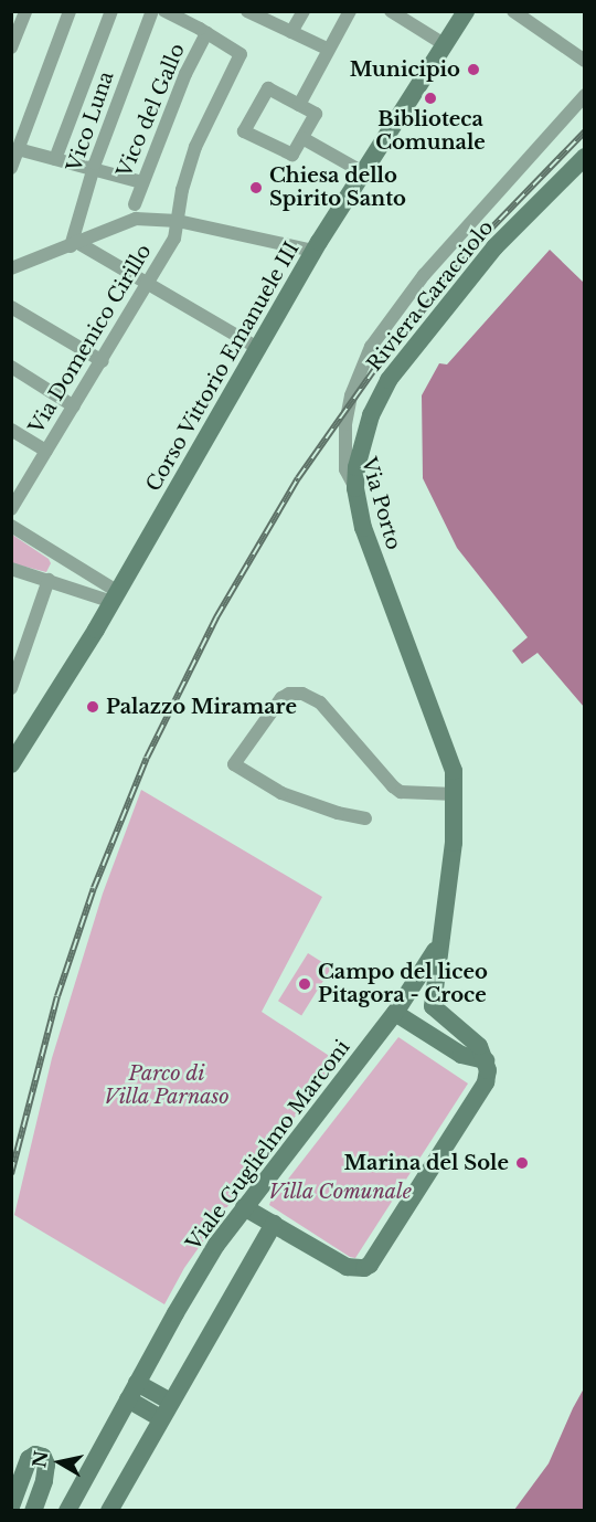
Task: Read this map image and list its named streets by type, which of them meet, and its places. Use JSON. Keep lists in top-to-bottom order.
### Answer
{
  "streets": {
    "street": [
      "Vico del Gallo",
      "Vico Luna",
      "Riviera Caracciolo",
      "Via Domenico Cirillo",
      "Corso Vittorio Emanuele III",
      "Via Porto",
      "Viale Guglielmo Marconi"
    ]
  },
  "crossings": [
    ["Vico del Gallo", "Via Domenico Cirillo"],
    ["Riviera Caracciolo", "Via Porto"],
    ["Via Porto", "Viale Guglielmo Marconi"]
  ],
  "parks": ["Parco di Villa Parnaso", "Villa Comunale"],
  "places": [
    "Municipio",
    "Biblioteca Comunale",
    "Chiesa dello Spirito Santo",
    "Palazzo Miramare",
    "Campo del liceo Pitagora - Croce",
    "Marina del Sole"
  ],
  "north": "left"
}
